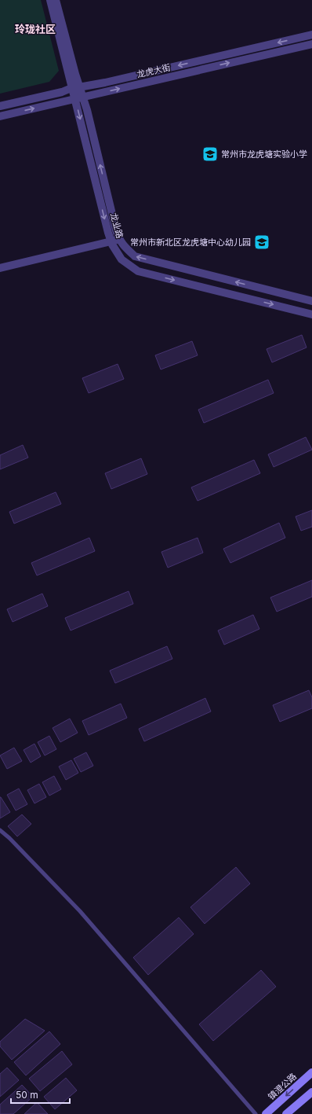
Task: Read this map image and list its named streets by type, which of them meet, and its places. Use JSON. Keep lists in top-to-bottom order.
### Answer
{
  "streets": {
    "main road": ["镇澄公路"],
    "street": ["龙虎大街", "龙业路"]
  },
  "crossings": [
    ["龙虎大街", "龙业路"]
  ],
  "districts": ["玲珑社区"],
  "places": {
    "school or university": ["常州市龙虎塘实验小学", "常州市新北区龙虎塘中心幼儿园"]
  },
  "scale_bar": "50 m"
}
